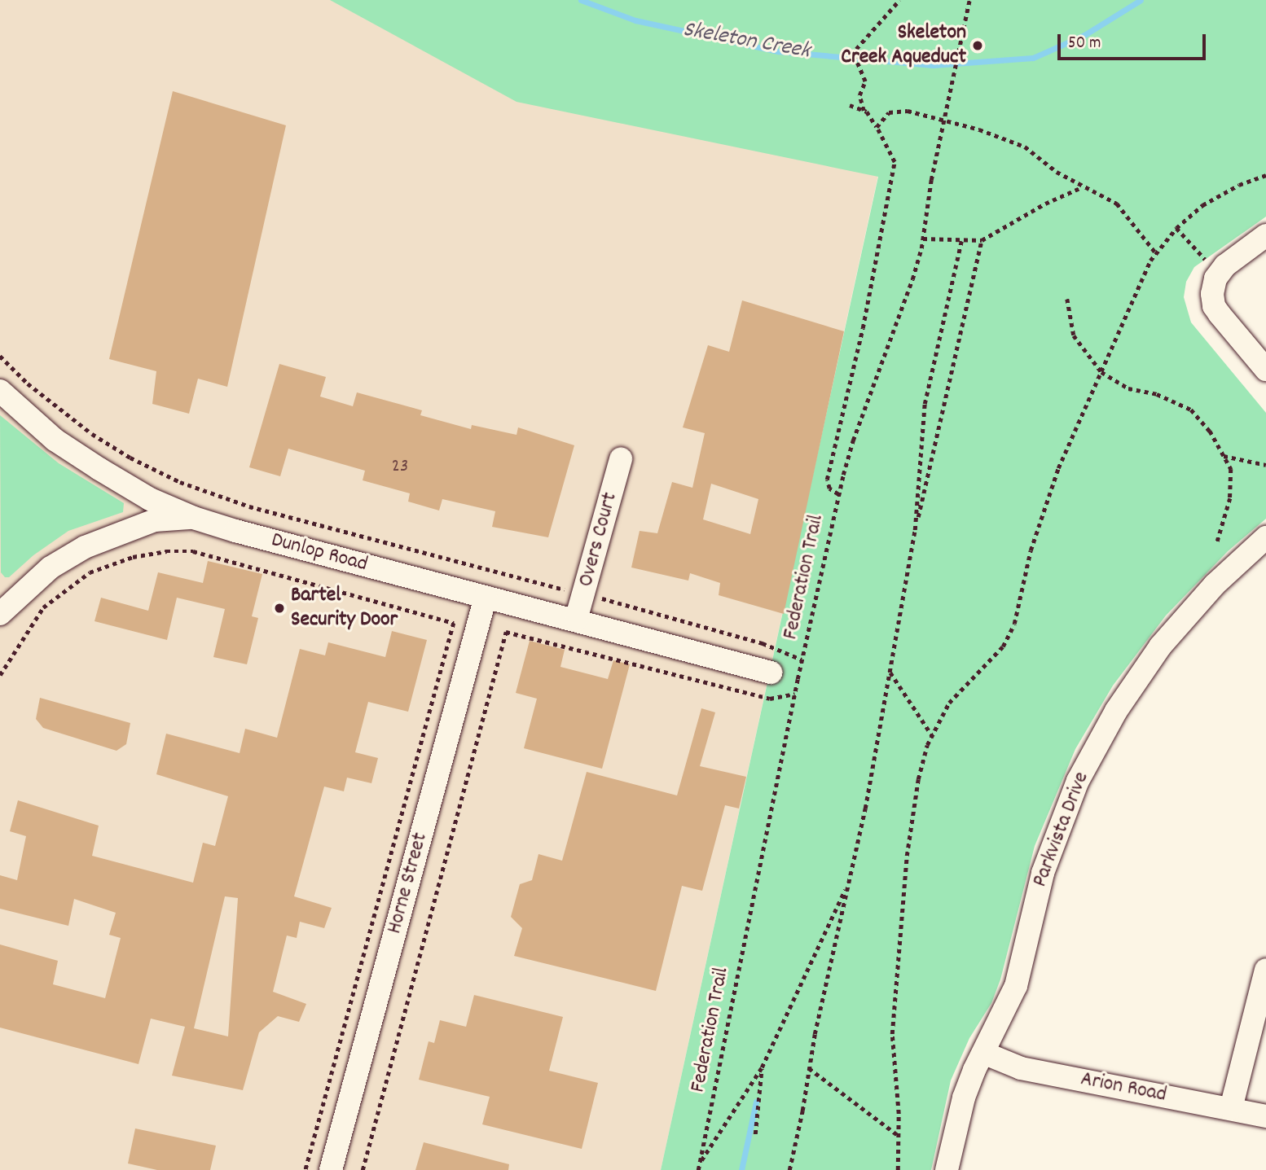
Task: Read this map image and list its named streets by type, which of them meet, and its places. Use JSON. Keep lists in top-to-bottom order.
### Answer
{
  "streets": {
    "street": [
      "Overs Court",
      "Dunlop Road",
      "Parkvista Drive",
      "Horne Street",
      "Arion Road"
    ],
    "path": ["Federation Trail"]
  },
  "crossings": [
    ["Overs Court", "Dunlop Road"],
    ["Dunlop Road", "Horne Street"],
    ["Parkvista Drive", "Arion Road"]
  ],
  "water": ["Skeleton Creek"],
  "places": ["Skeleton Creek Aqueduct", "Bartel Security Door"],
  "house_numbers": ["23"],
  "scale_bar": "50 m"
}
